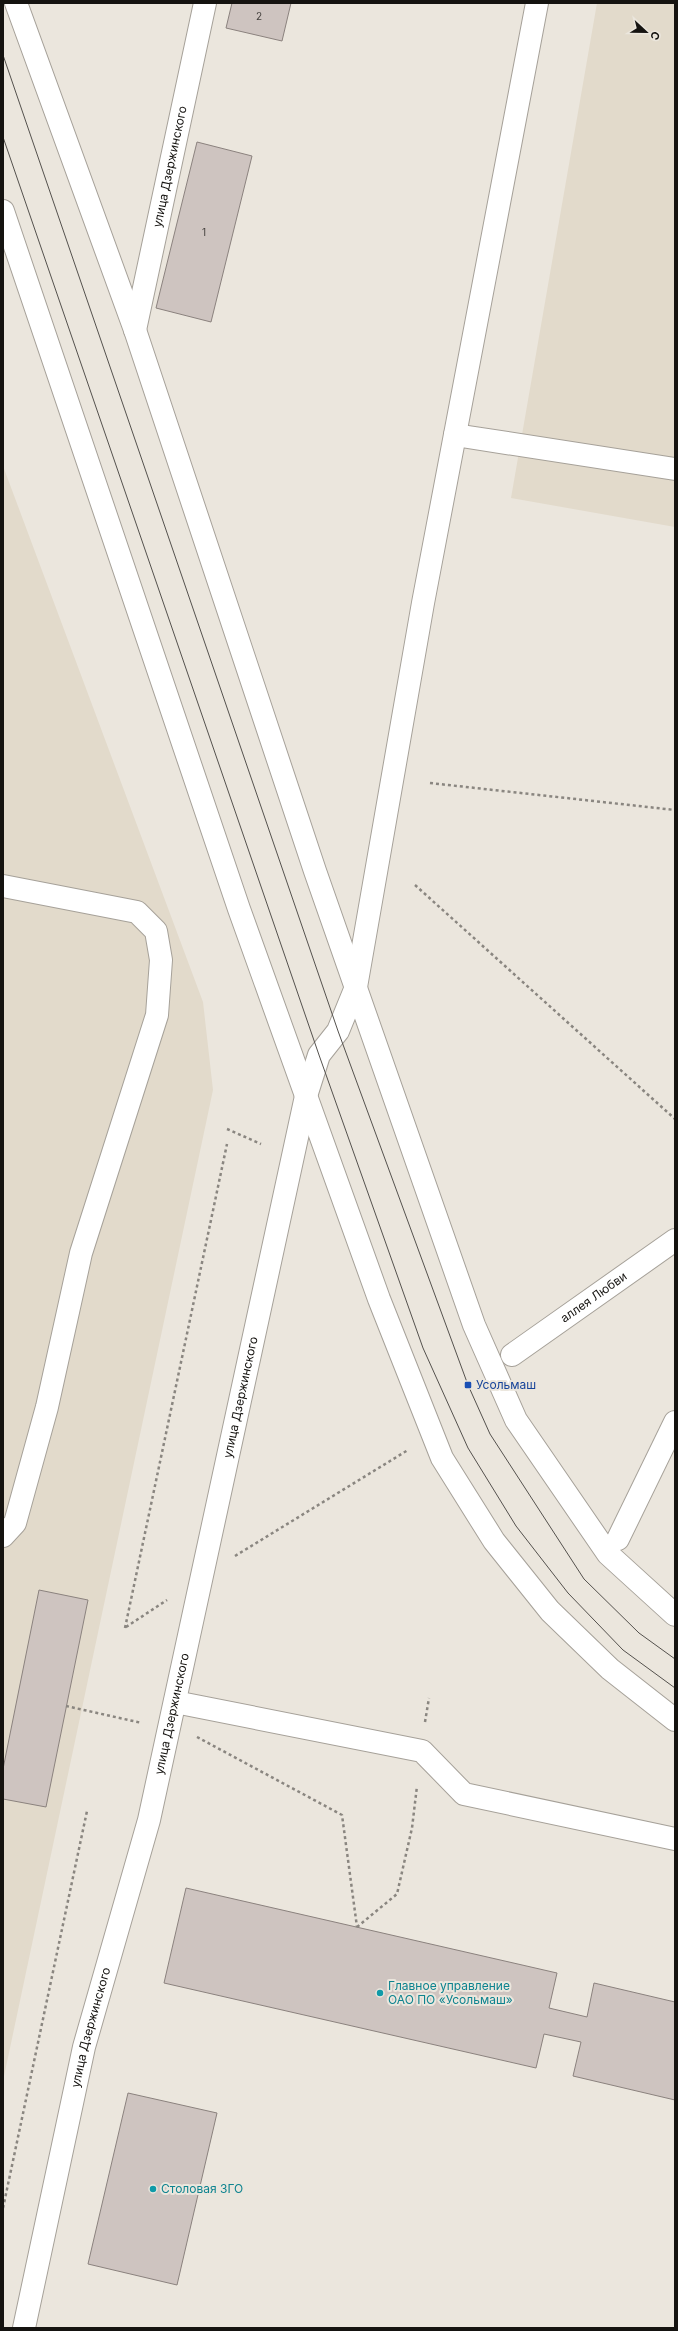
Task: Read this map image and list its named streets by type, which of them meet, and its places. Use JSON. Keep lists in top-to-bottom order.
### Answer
{
  "streets": {
    "main road": ["улица Дзержинского", "аллея Любви"]
  },
  "places": {
    "transit": ["Усольмаш"],
    "other": ["Главное управление ОАО ПО «Усольмаш»", "Столовая ЗГО"]
  },
  "house_numbers": ["2", "1"],
  "north": "right"
}
